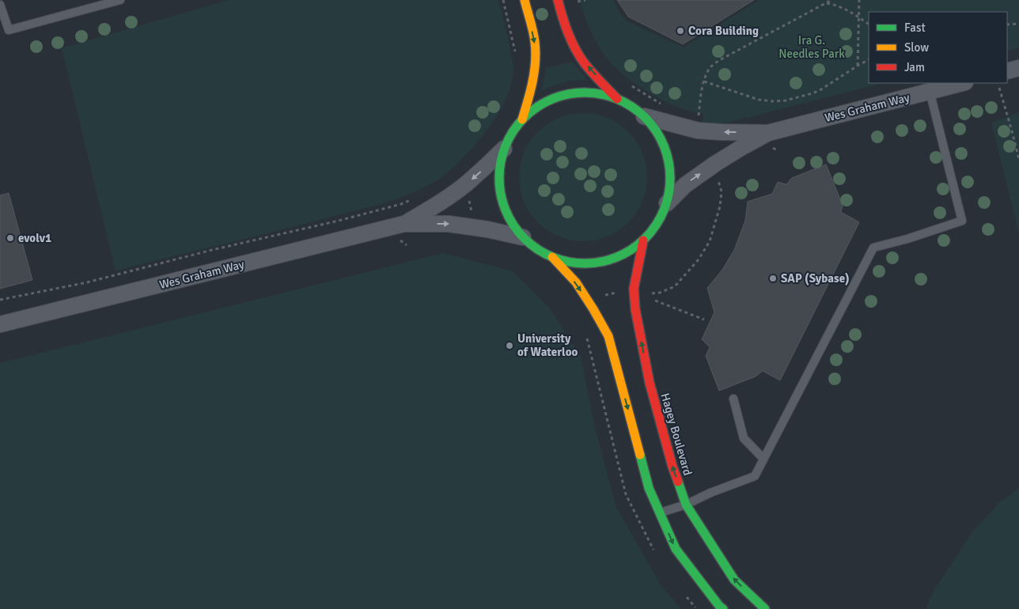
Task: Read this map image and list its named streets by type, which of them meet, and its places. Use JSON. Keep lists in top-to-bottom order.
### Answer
{
  "streets": {
    "street": ["Wes Graham Way", "Hagey Boulevard"]
  },
  "parks": ["Ira G. Needles Park"],
  "places": [
    "Cora Building",
    "evolv1",
    "SAP (Sybase)",
    "University of Waterloo"
  ],
  "legend": ["Fast", "Slow", "Jam"]
}
